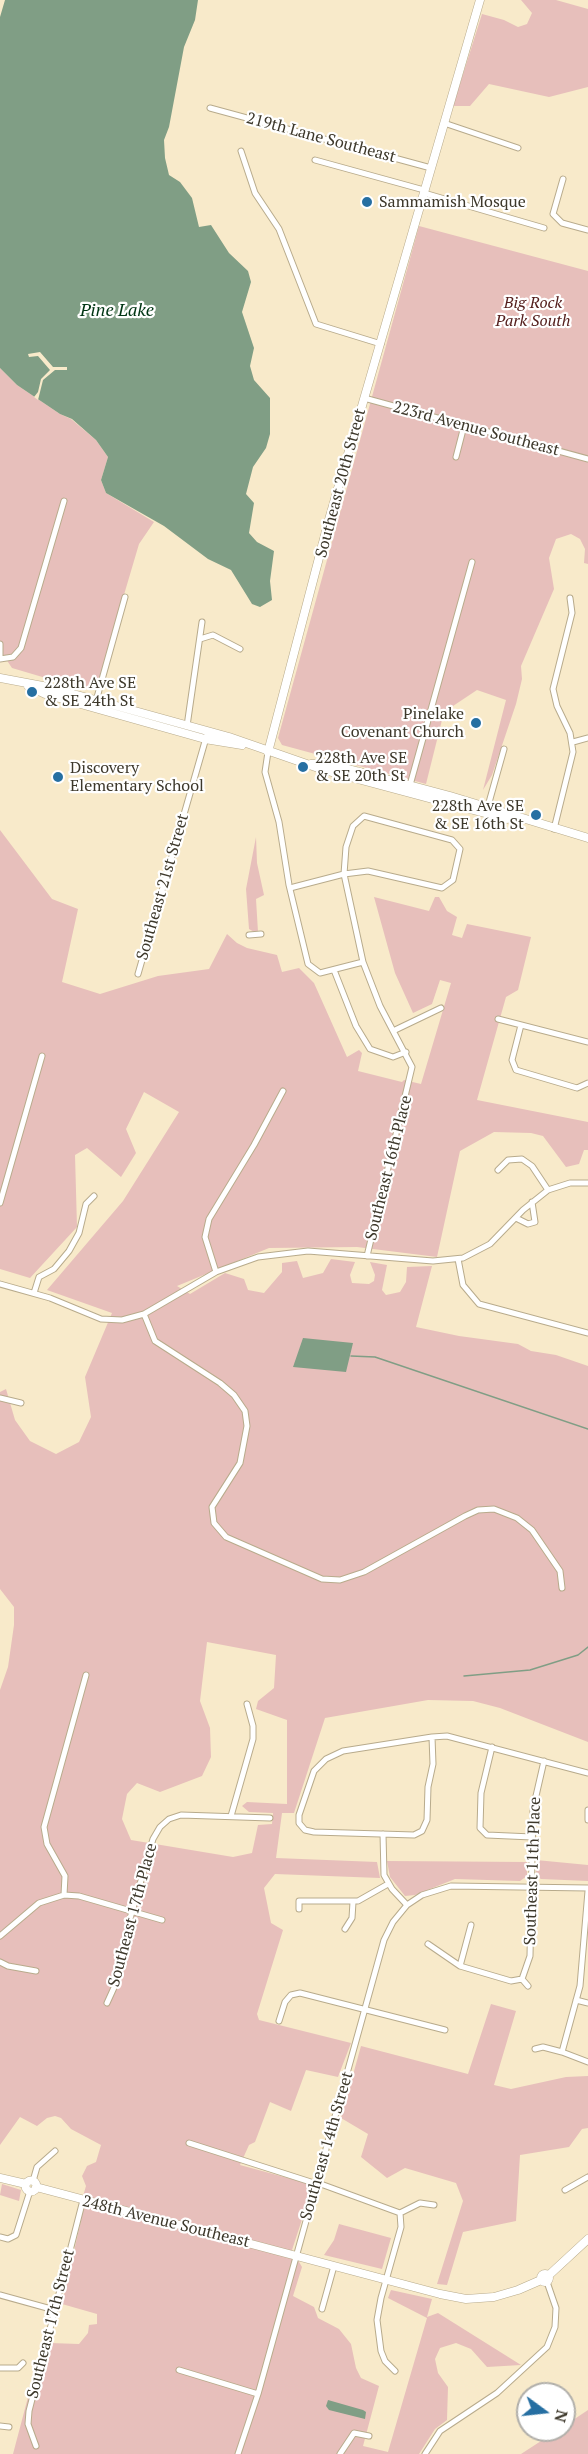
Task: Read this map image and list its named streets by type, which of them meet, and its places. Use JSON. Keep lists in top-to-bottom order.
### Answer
{
  "streets": {
    "street": [
      "219th Lane Southeast",
      "223rd Avenue Southeast",
      "Southeast 20th Street",
      "Southeast 21st Street",
      "Southeast 16th Place",
      "Southeast 11th Place",
      "Southeast 17th Place",
      "Southeast 14th Street",
      "248th Avenue Southeast",
      "Southeast 17th Street"
    ]
  },
  "crossings": [
    ["219th Lane Southeast", "Southeast 20th Street"],
    ["223rd Avenue Southeast", "Southeast 20th Street"],
    ["Southeast 14th Street", "248th Avenue Southeast"],
    ["248th Avenue Southeast", "Southeast 17th Street"]
  ],
  "water": ["Pine Lake"],
  "parks": ["Big Rock Park South"],
  "places": [
    "Sammamish Mosque",
    "228th Ave SE & SE 24th St",
    "Pinelake Covenant Church",
    "228th Ave SE & SE 20th St",
    "Discovery Elementary School",
    "228th Ave SE & SE 16th St"
  ],
  "north": "right"
}
